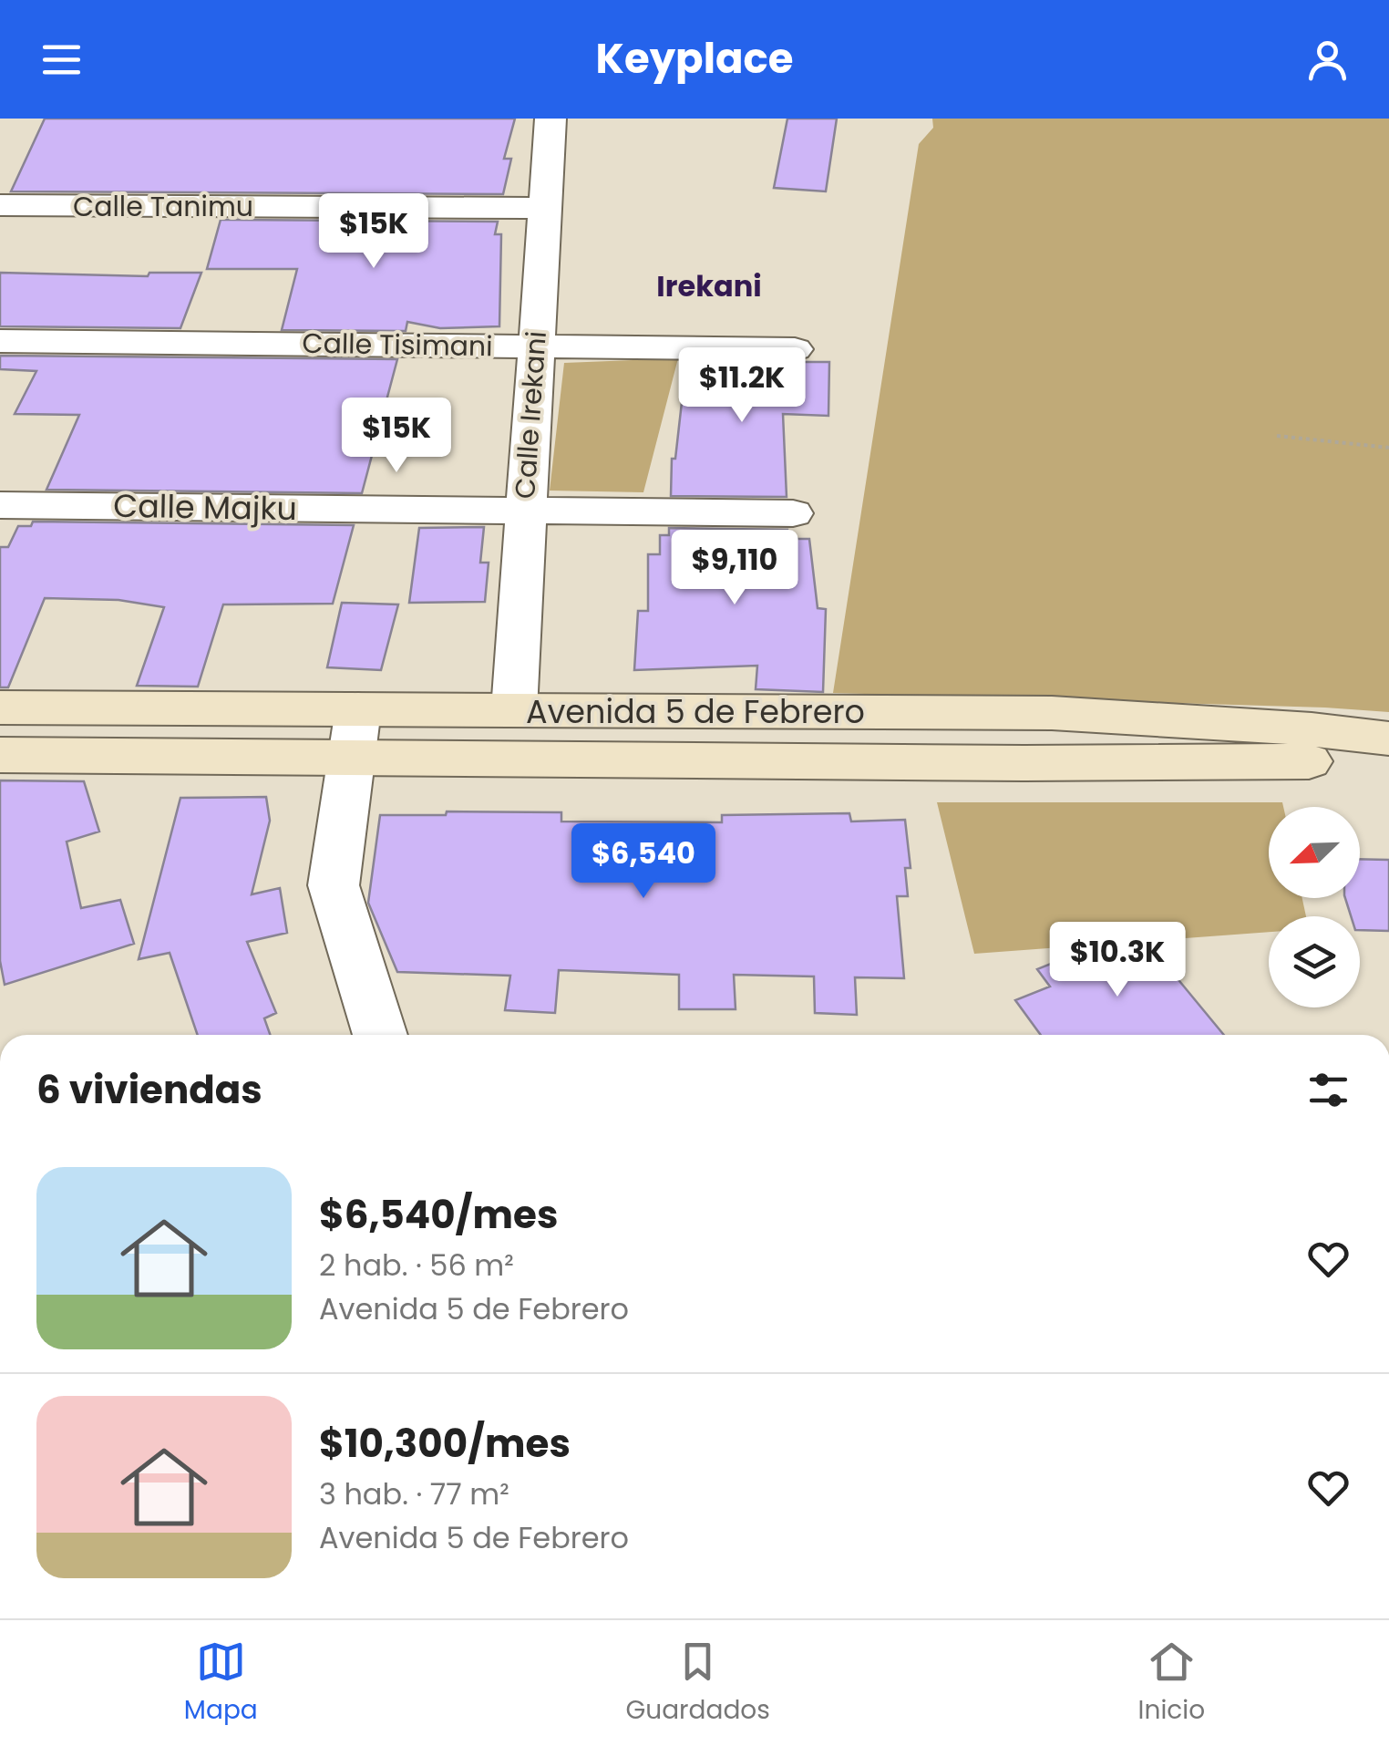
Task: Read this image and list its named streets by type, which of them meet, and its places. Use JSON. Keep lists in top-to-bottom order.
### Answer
{
  "streets": {
    "street": [
      "Calle Tanimu",
      "Calle Tisimani",
      "Calle Irekani",
      "Calle Majku",
      "Avenida 5 de Febrero"
    ]
  },
  "crossings": [
    ["Calle Tanimu", "Calle Irekani"],
    ["Calle Tisimani", "Calle Irekani"],
    ["Calle Irekani", "Calle Majku"],
    ["Calle Irekani", "Avenida 5 de Febrero"]
  ],
  "districts": ["Irekani"],
  "north": "bottom left",
  "page": {
    "header": "Keyplace",
    "price": [
      "$15K",
      "$11.2K",
      "$15K",
      "$9,110",
      "$6,540",
      "$10.3K"
    ],
    "heading": "6 viviendas",
    "list": [
      {
        "name": "$6,540/mes",
        "note": "2 hab. · 56 m² · Avenida 5 de Febrero"
      },
      {
        "name": "$10,300/mes",
        "note": "3 hab. · 77 m² · Avenida 5 de Febrero"
      }
    ],
    "tabs": ["Mapa", "Guardados", "Inicio"]
  }
}
